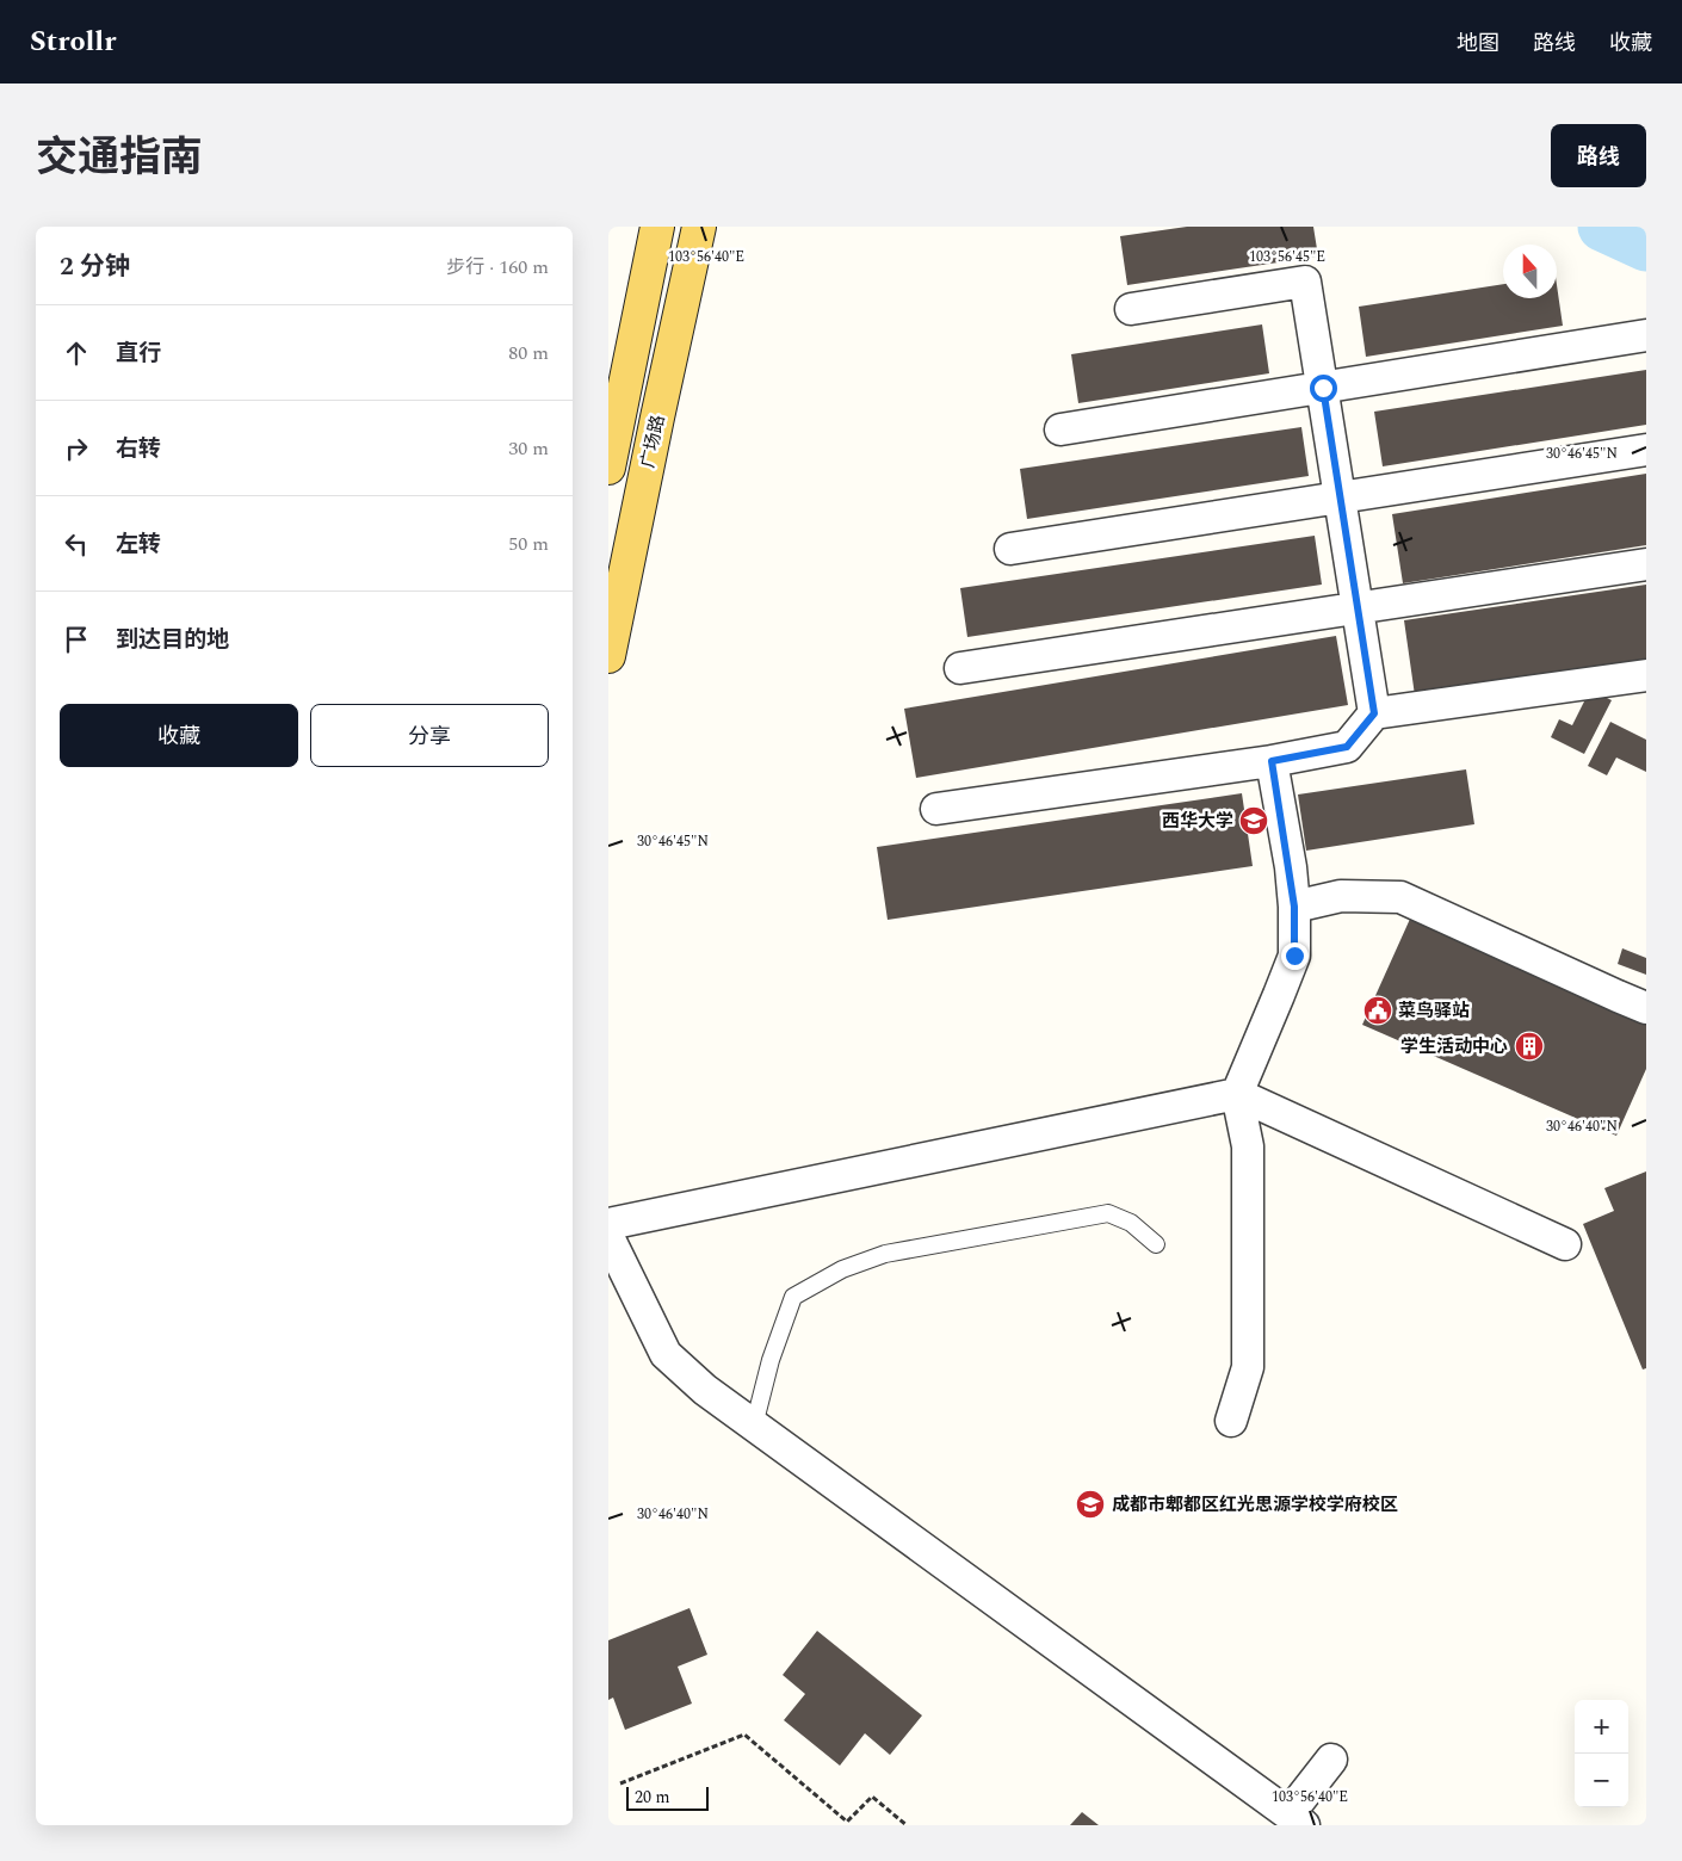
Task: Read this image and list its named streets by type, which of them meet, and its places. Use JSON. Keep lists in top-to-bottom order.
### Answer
{
  "streets": {
    "main road": ["广场路"]
  },
  "places": {
    "school or university": ["西华大学", "成都市郫都区红光思源学校学府校区"],
    "public building": ["菜鸟驿站"],
    "building": ["学生活动中心"]
  },
  "scale_bar": "20 m",
  "north": "top",
  "page": {
    "header": "Strollr",
    "nav": ["地图", "路线", "收藏"],
    "title": "交通指南",
    "buttons": [
      "路线",
      ["收藏", "分享"]
    ],
    "heading": ["2 分钟", "步行 · 160 m"],
    "list": [
      ["直行", "80 m"],
      ["右转", "30 m"],
      ["左转", "50 m"],
      "到达目的地"
    ],
    "map_buttons": ["+", "−"],
    "scale": "20 m"
  },
  "coordinates": [
    "103°56'40\"E",
    "103°56'45\"E",
    "30°46'45\"N",
    "30°46'40\"N"
  ]
}
